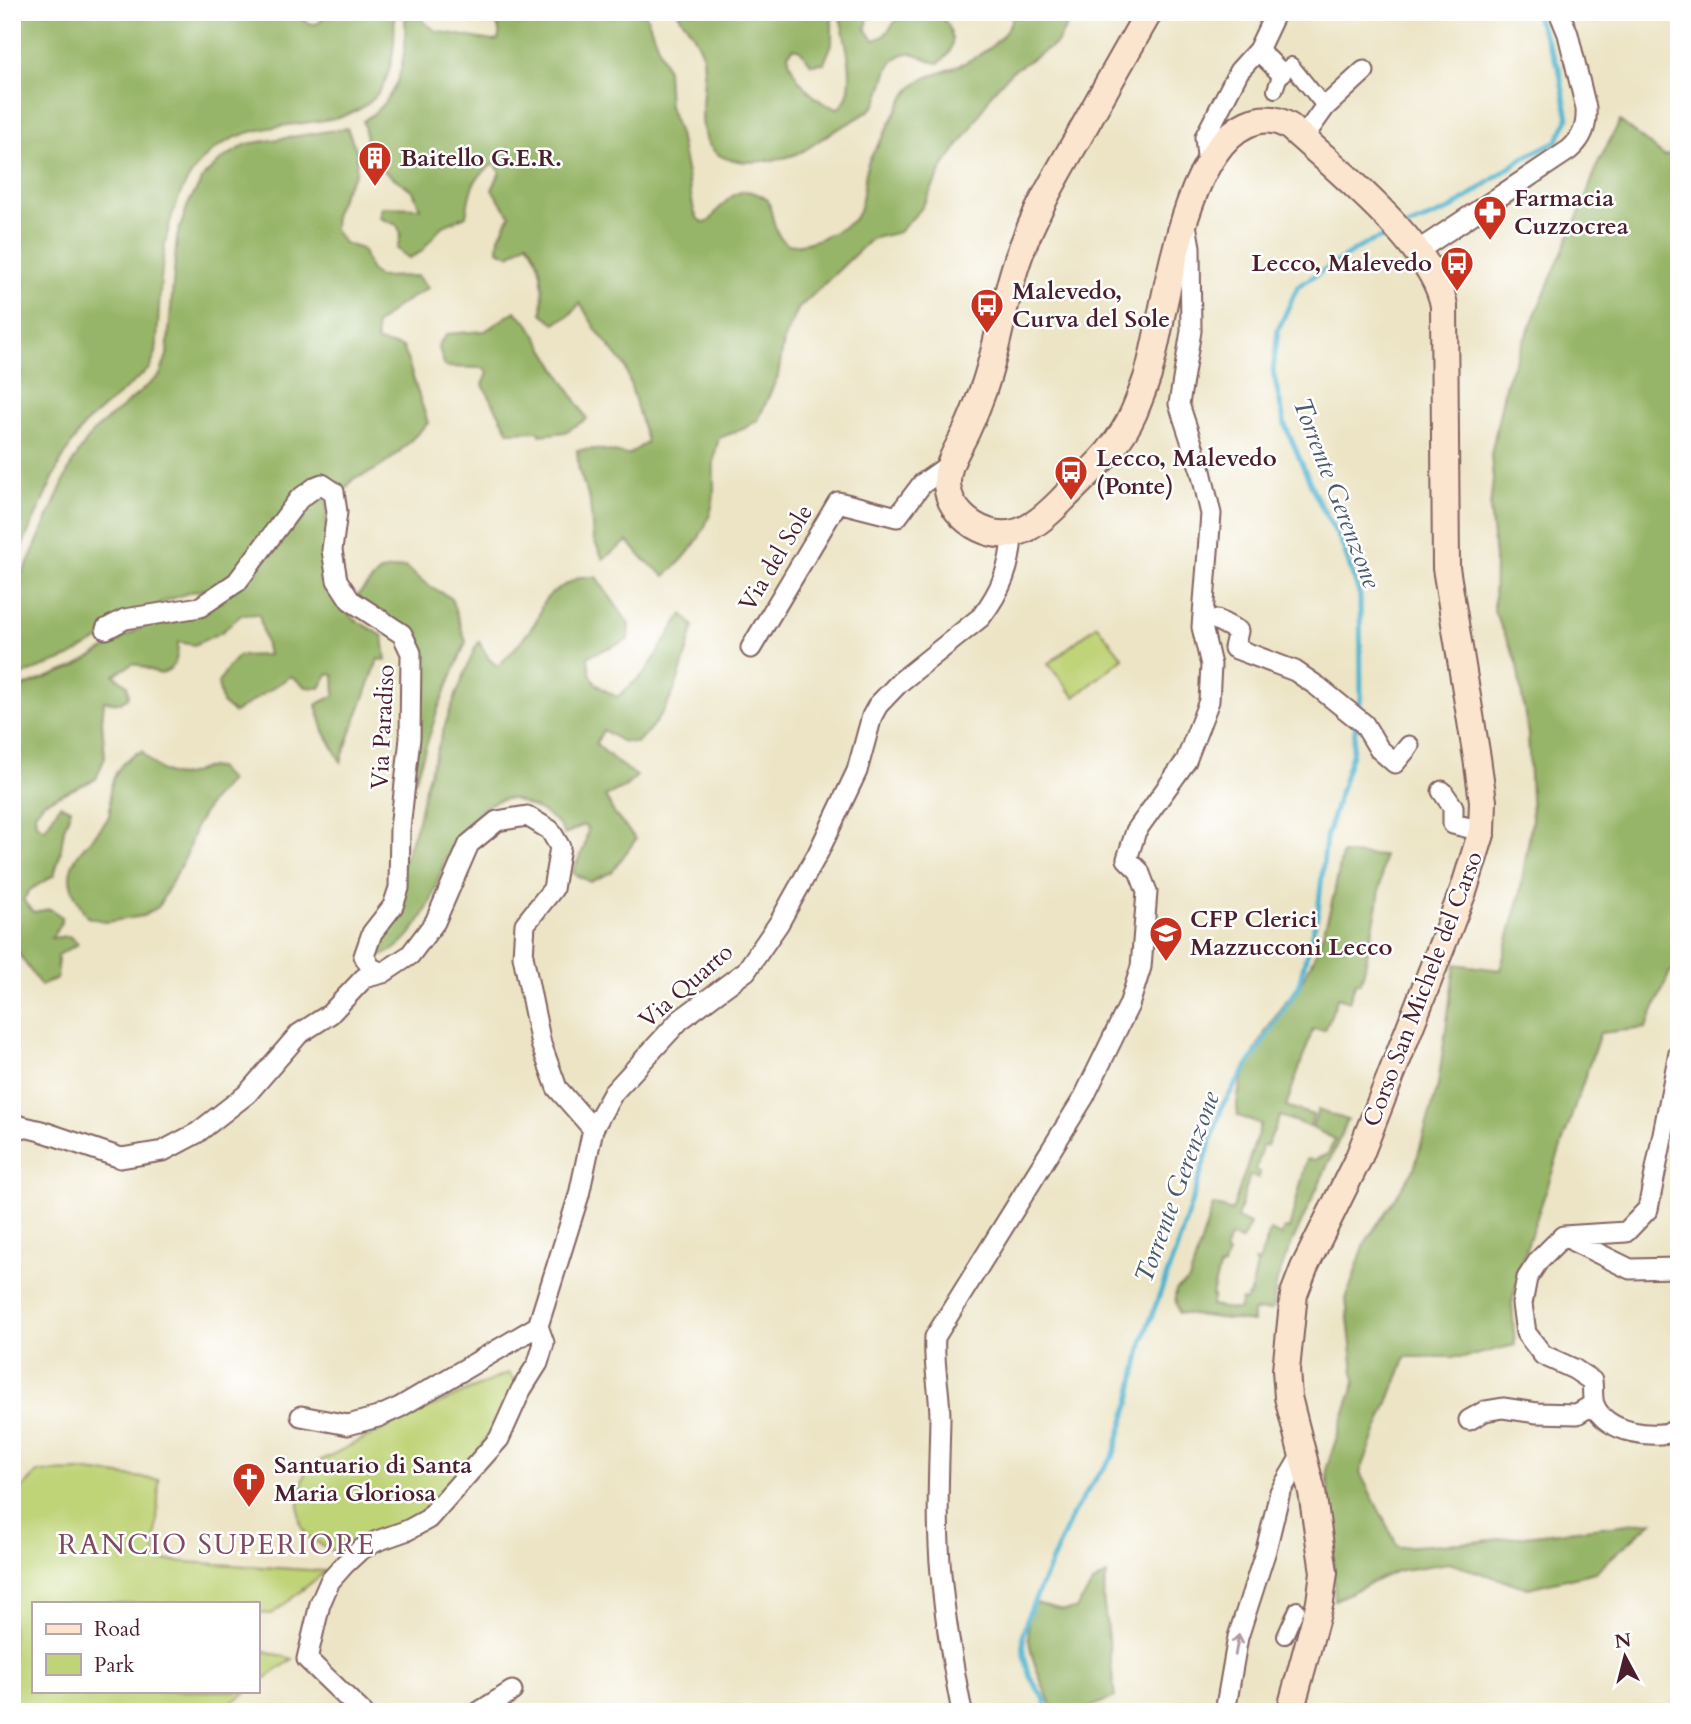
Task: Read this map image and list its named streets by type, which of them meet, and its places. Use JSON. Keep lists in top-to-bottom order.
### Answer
{
  "streets": {
    "main road": ["Corso San Michele del Carso"],
    "street": ["Via del Sole", "Via Paradiso", "Via Quarto"]
  },
  "crossings": [
    ["Via Quarto", "Corso San Michele del Carso"]
  ],
  "districts": ["RANCIO SUPERIORE"],
  "water": ["Torrente Gerenzone"],
  "places": {
    "building": ["Baitello G.E.R."],
    "pharmacy": ["Farmacia Cuzzocrea"],
    "bus stop": ["Lecco, Malevedo", "Malevedo, Curva del Sole", "Lecco, Malevedo (Ponte)"],
    "school or university": ["CFP Clerici Mazzucconi Lecco"],
    "church": ["Santuario di Santa Maria Gloriosa"]
  },
  "legend": ["Road", "Park"],
  "north": "top"
}
